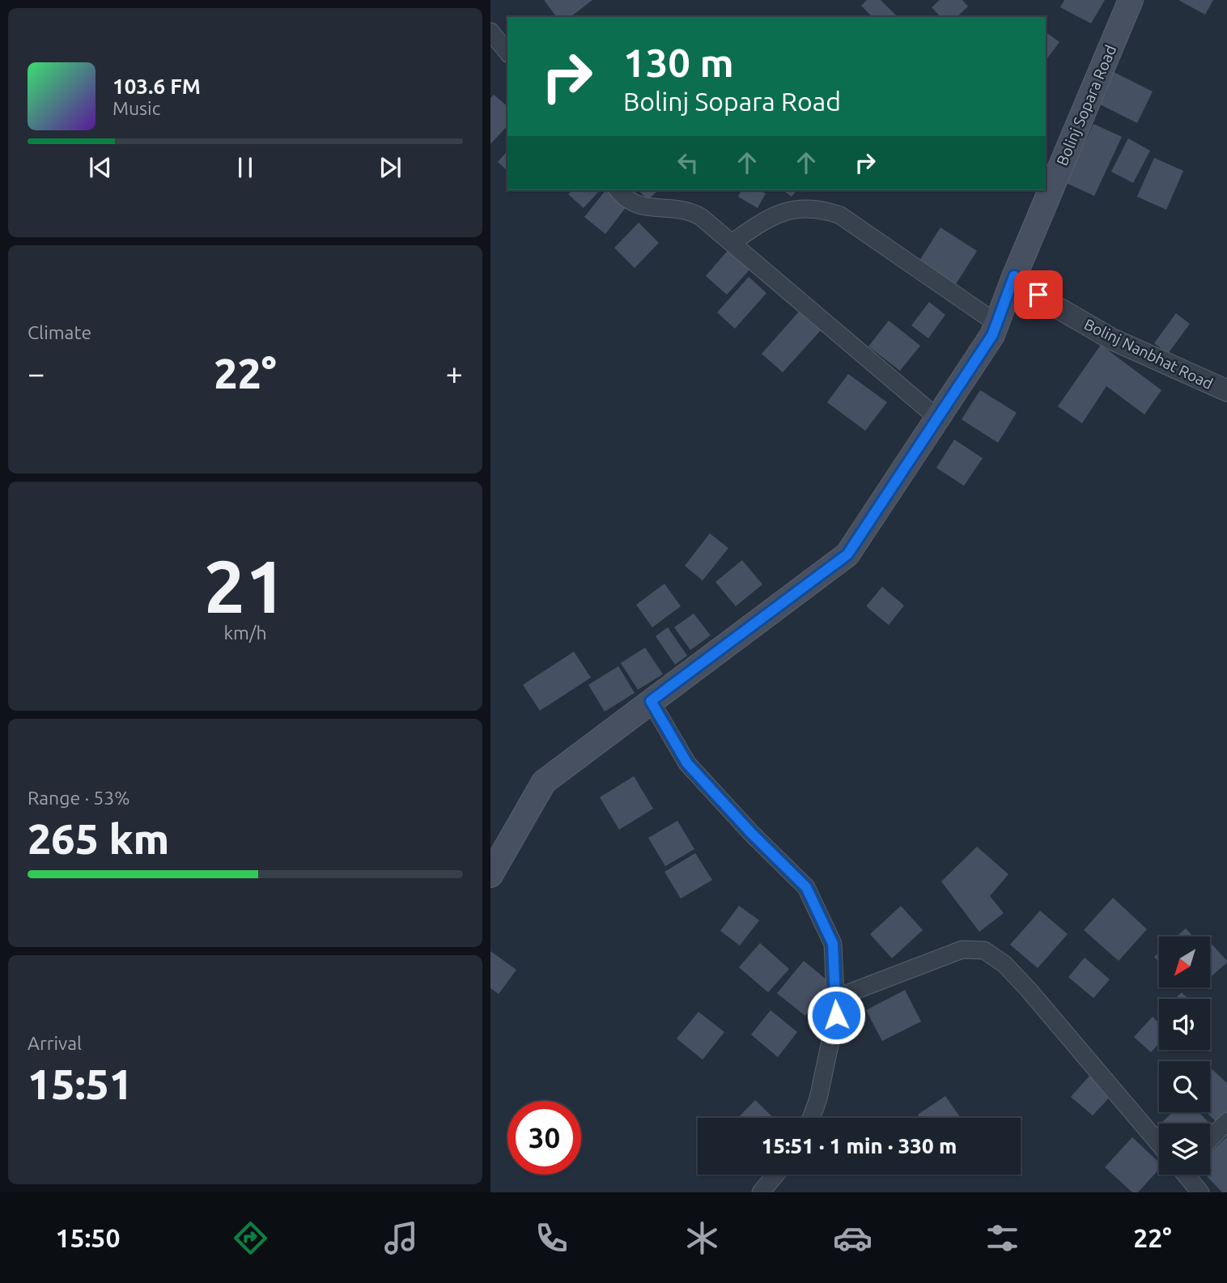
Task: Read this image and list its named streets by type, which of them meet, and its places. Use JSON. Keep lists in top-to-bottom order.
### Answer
{
  "streets": {
    "main road": ["Bolinj Sopara Road"],
    "street": ["Bolinj Nanbhat Road"]
  },
  "crossings": [
    ["Bolinj Sopara Road", "Bolinj Nanbhat Road"]
  ],
  "north": "bottom left",
  "page": {
    "turn": ["130 m", "Bolinj Sopara Road"],
    "song": ["103.6 FM", "Music"],
    "tile": [
      "Climate",
      ["21", "km/h"],
      ["Range · 53%", "265 km"],
      ["Arrival", "15:51"]
    ],
    "heat": ["−", "22°", "+"],
    "limit": "30",
    "trip": "15:51 · 1 min · 330 m",
    "tabs": ["15:50", "22°"]
  }
}
